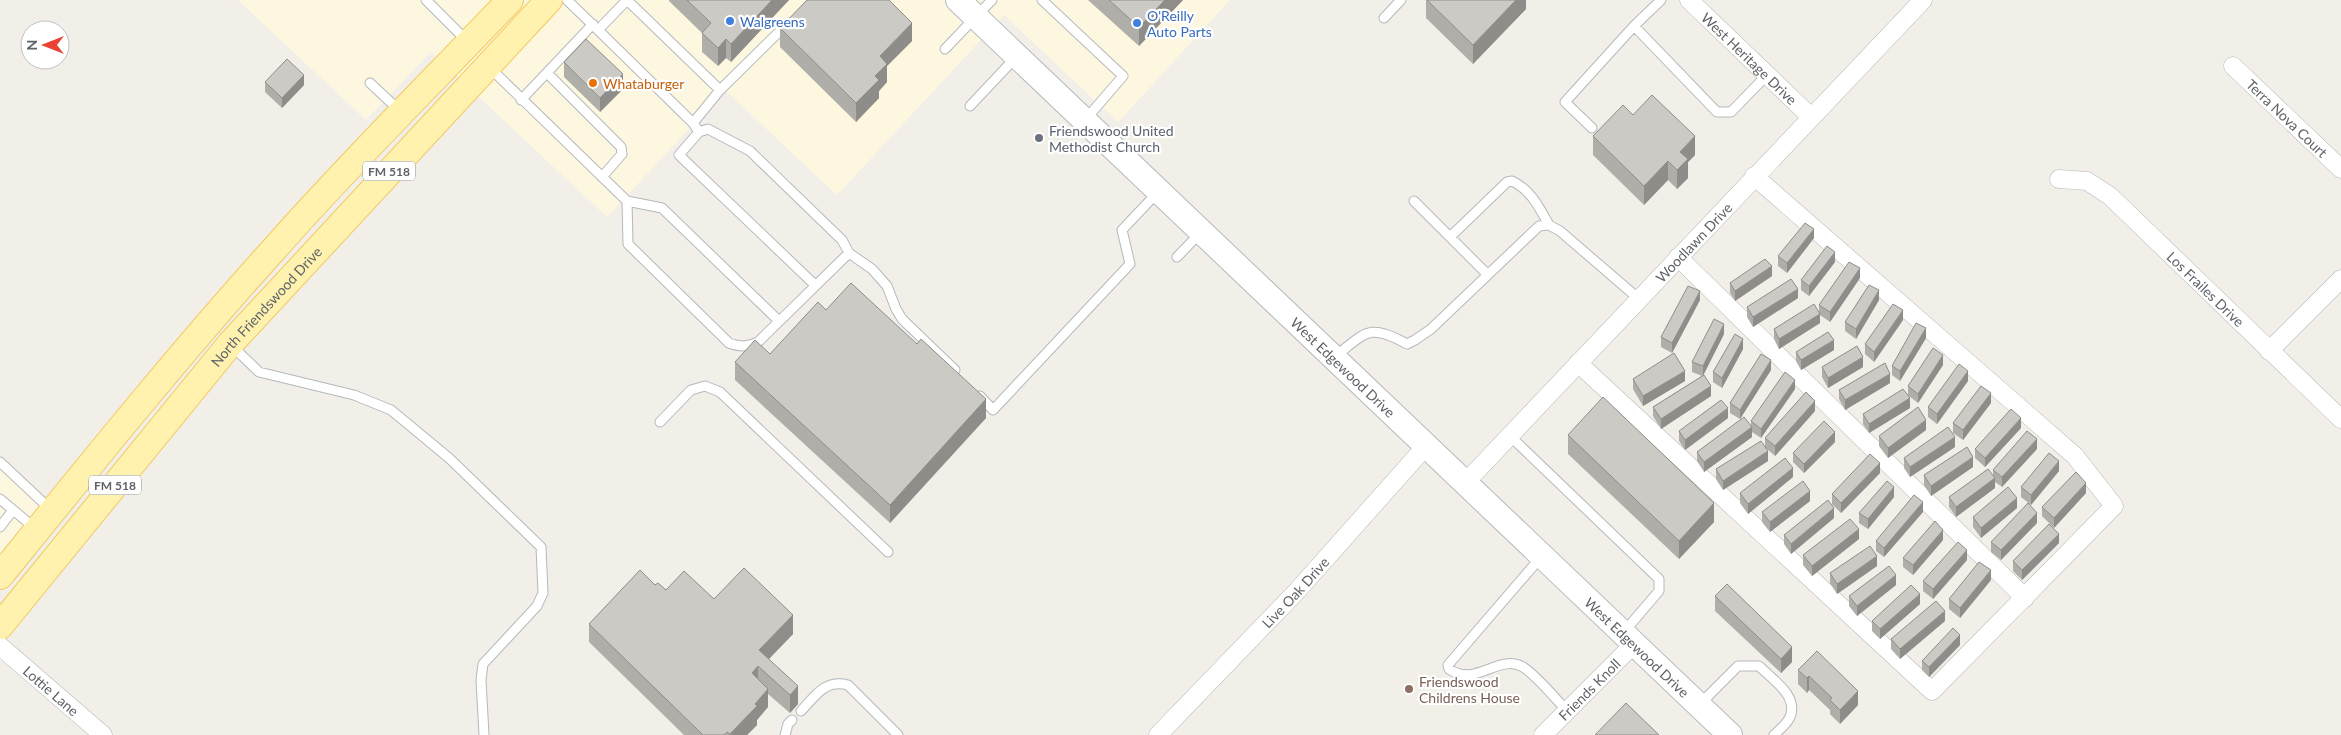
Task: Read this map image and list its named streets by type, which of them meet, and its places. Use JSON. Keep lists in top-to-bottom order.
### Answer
{
  "streets": {
    "main road": ["FM 518", "North Friendswood Drive", "West Edgewood Drive"],
    "street": [
      "West Heritage Drive",
      "Terra Nova Court",
      "Woodlawn Drive",
      "Los Frailes Drive",
      "Live Oak Drive",
      "Friends Knoll",
      "Lottie Lane"
    ]
  },
  "crossings": [
    ["West Heritage Drive", "Woodlawn Drive"],
    ["Woodlawn Drive", "West Edgewood Drive"],
    ["West Edgewood Drive", "Live Oak Drive"],
    ["West Edgewood Drive", "Friends Knoll"]
  ],
  "places": [
    "Walgreens",
    "O'Reilly Auto Parts",
    "Whataburger",
    "Friendswood United Methodist Church",
    "Friendswood Childrens House"
  ],
  "north": "left"
}
